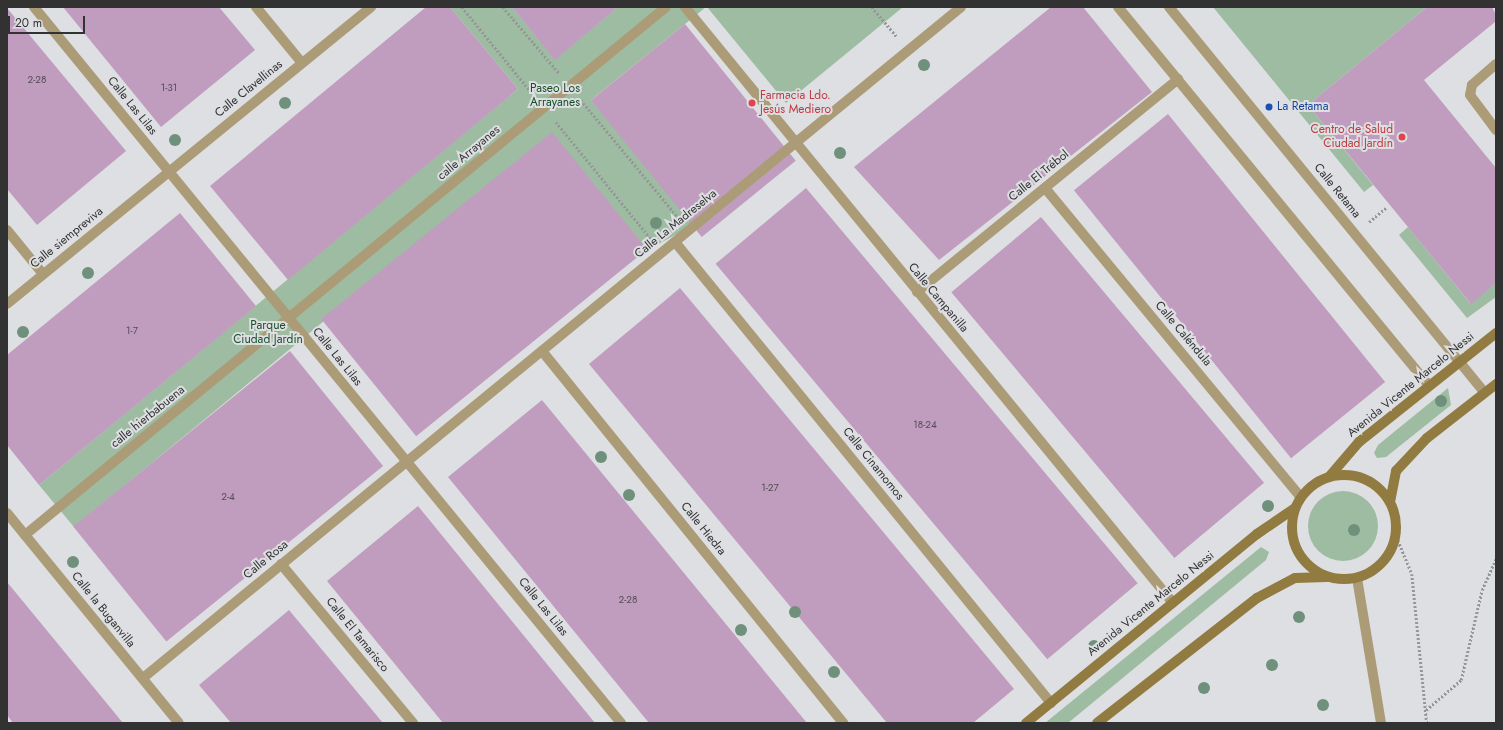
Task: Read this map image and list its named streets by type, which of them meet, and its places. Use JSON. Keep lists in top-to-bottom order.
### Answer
{
  "streets": {
    "main road": ["Avenida Vicente Marcelo Nessi"],
    "street": [
      "Calle Clavellinas",
      "Calle Las Lilas",
      "calle Arrayanes",
      "Calle El Trébol",
      "Calle Retama",
      "Calle La Madreselva",
      "Calle siempreviva",
      "Calle Campanilla",
      "Calle Caléndula",
      "calle hierbabuena",
      "Calle Cinamomos",
      "Calle Hiedra",
      "Calle Rosa",
      "Calle la Buganvilla",
      "Calle El Tamarisco"
    ]
  },
  "crossings": [
    ["Calle Clavellinas", "Calle Las Lilas"],
    ["Calle Clavellinas", "Calle siempreviva"],
    ["Calle Las Lilas", "calle Arrayanes"],
    ["Calle Las Lilas", "Calle La Madreselva"],
    ["Calle Las Lilas", "calle hierbabuena"],
    ["Calle Las Lilas", "Calle Rosa"],
    ["calle Arrayanes", "calle hierbabuena"],
    ["Calle El Trébol", "Calle Campanilla"],
    ["Calle El Trébol", "Calle Caléndula"],
    ["Calle Retama", "Avenida Vicente Marcelo Nessi"],
    ["Calle La Madreselva", "Calle Campanilla"],
    ["Calle La Madreselva", "Calle Cinamomos"],
    ["Calle La Madreselva", "Calle Hiedra"],
    ["Calle La Madreselva", "Calle Rosa"],
    ["Calle Campanilla", "Avenida Vicente Marcelo Nessi"],
    ["Calle Caléndula", "Avenida Vicente Marcelo Nessi"],
    ["Avenida Vicente Marcelo Nessi", "Calle Cinamomos"],
    ["calle hierbabuena", "Calle la Buganvilla"],
    ["Calle Rosa", "Calle la Buganvilla"],
    ["Calle Rosa", "Calle El Tamarisco"]
  ],
  "parks": ["Paseo Los Arrayanes", "Parque Ciudad Jardín"],
  "places": ["Farmacia Ldo. Jesús Mediero", "La Retama", "Centro de Salud Ciudad Jardín"],
  "house_numbers": [
    "2-28",
    "1-31",
    "1-7",
    "18-24",
    "1-27",
    "2-4",
    "2-28"
  ],
  "scale_bar": "20 m"
}
